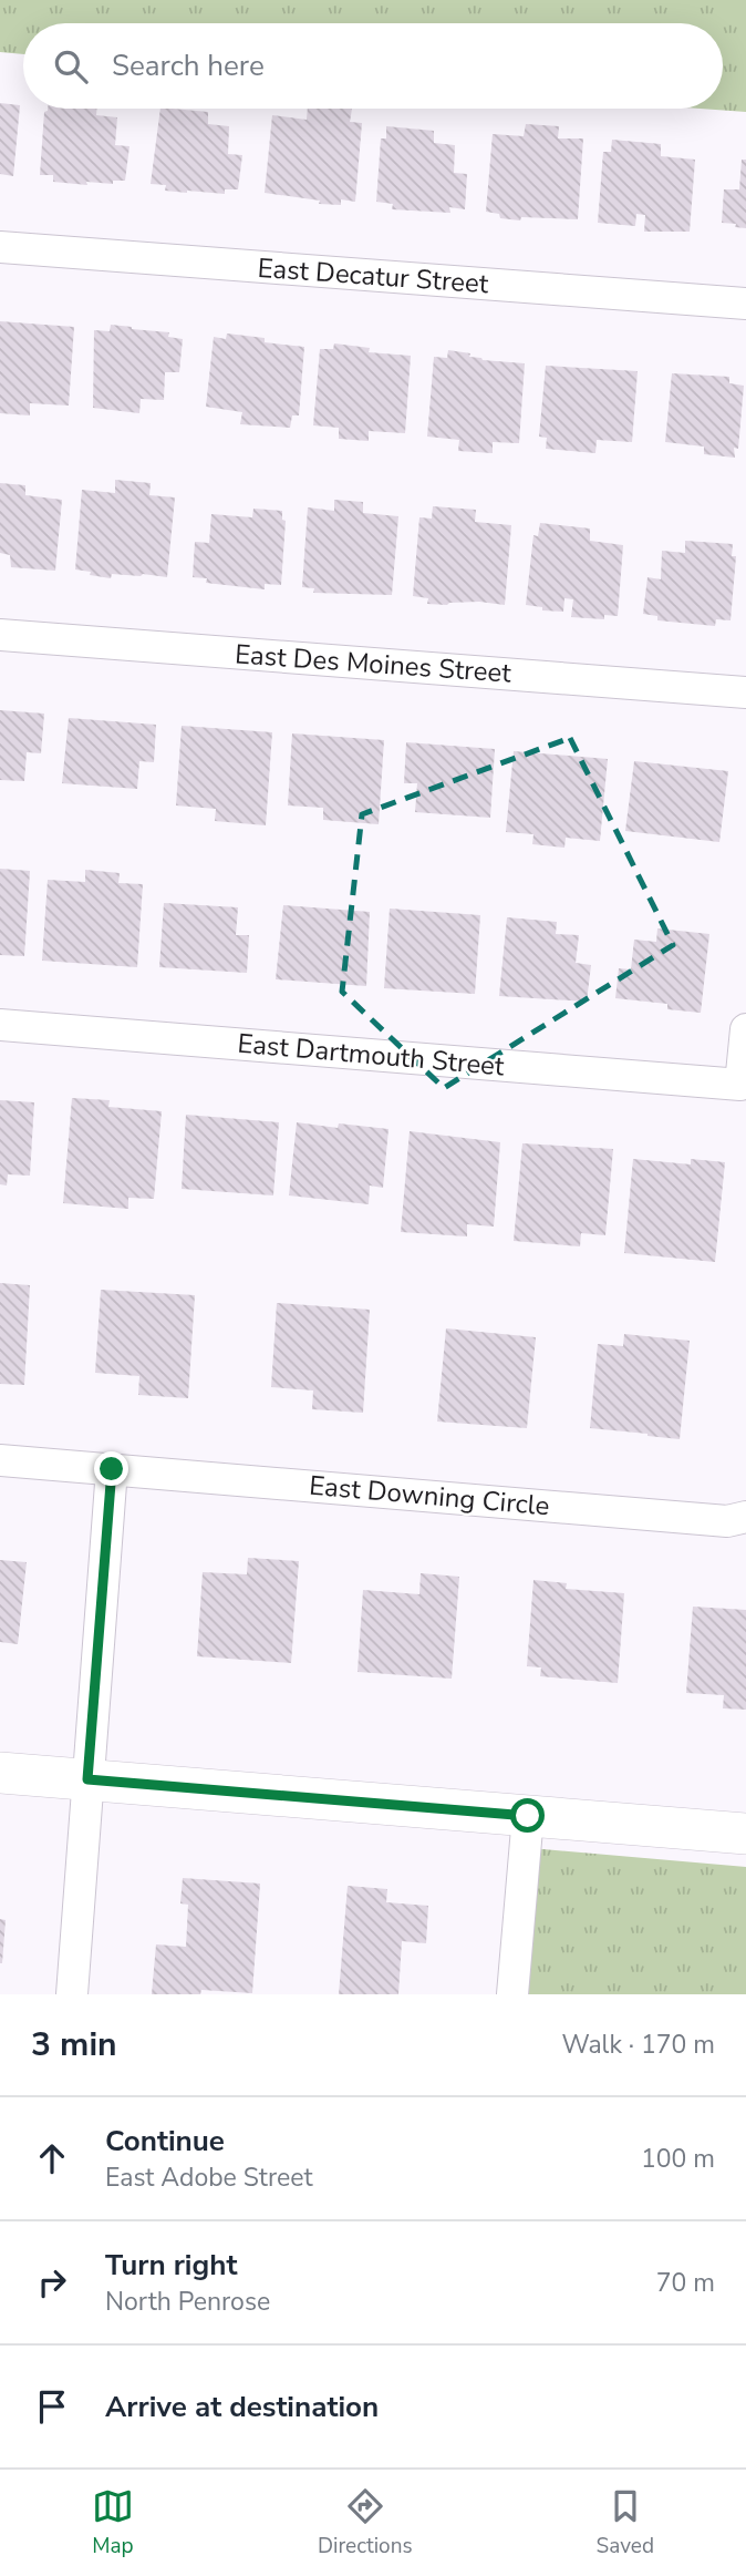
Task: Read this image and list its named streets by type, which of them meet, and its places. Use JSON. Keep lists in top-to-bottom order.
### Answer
{
  "streets": {
    "street": [
      "East Decatur Street",
      "East Des Moines Street",
      "East Dartmouth Street",
      "East Downing Circle"
    ]
  },
  "page": {
    "search": "Search here",
    "heading": ["3 min", "Walk · 170 m"],
    "list": [
      ["Continue", "East Adobe Street", "100 m"],
      ["Turn right", "North Penrose", "70 m"],
      "Arrive at destination"
    ],
    "nav": ["Map", "Directions", "Saved"]
  }
}
